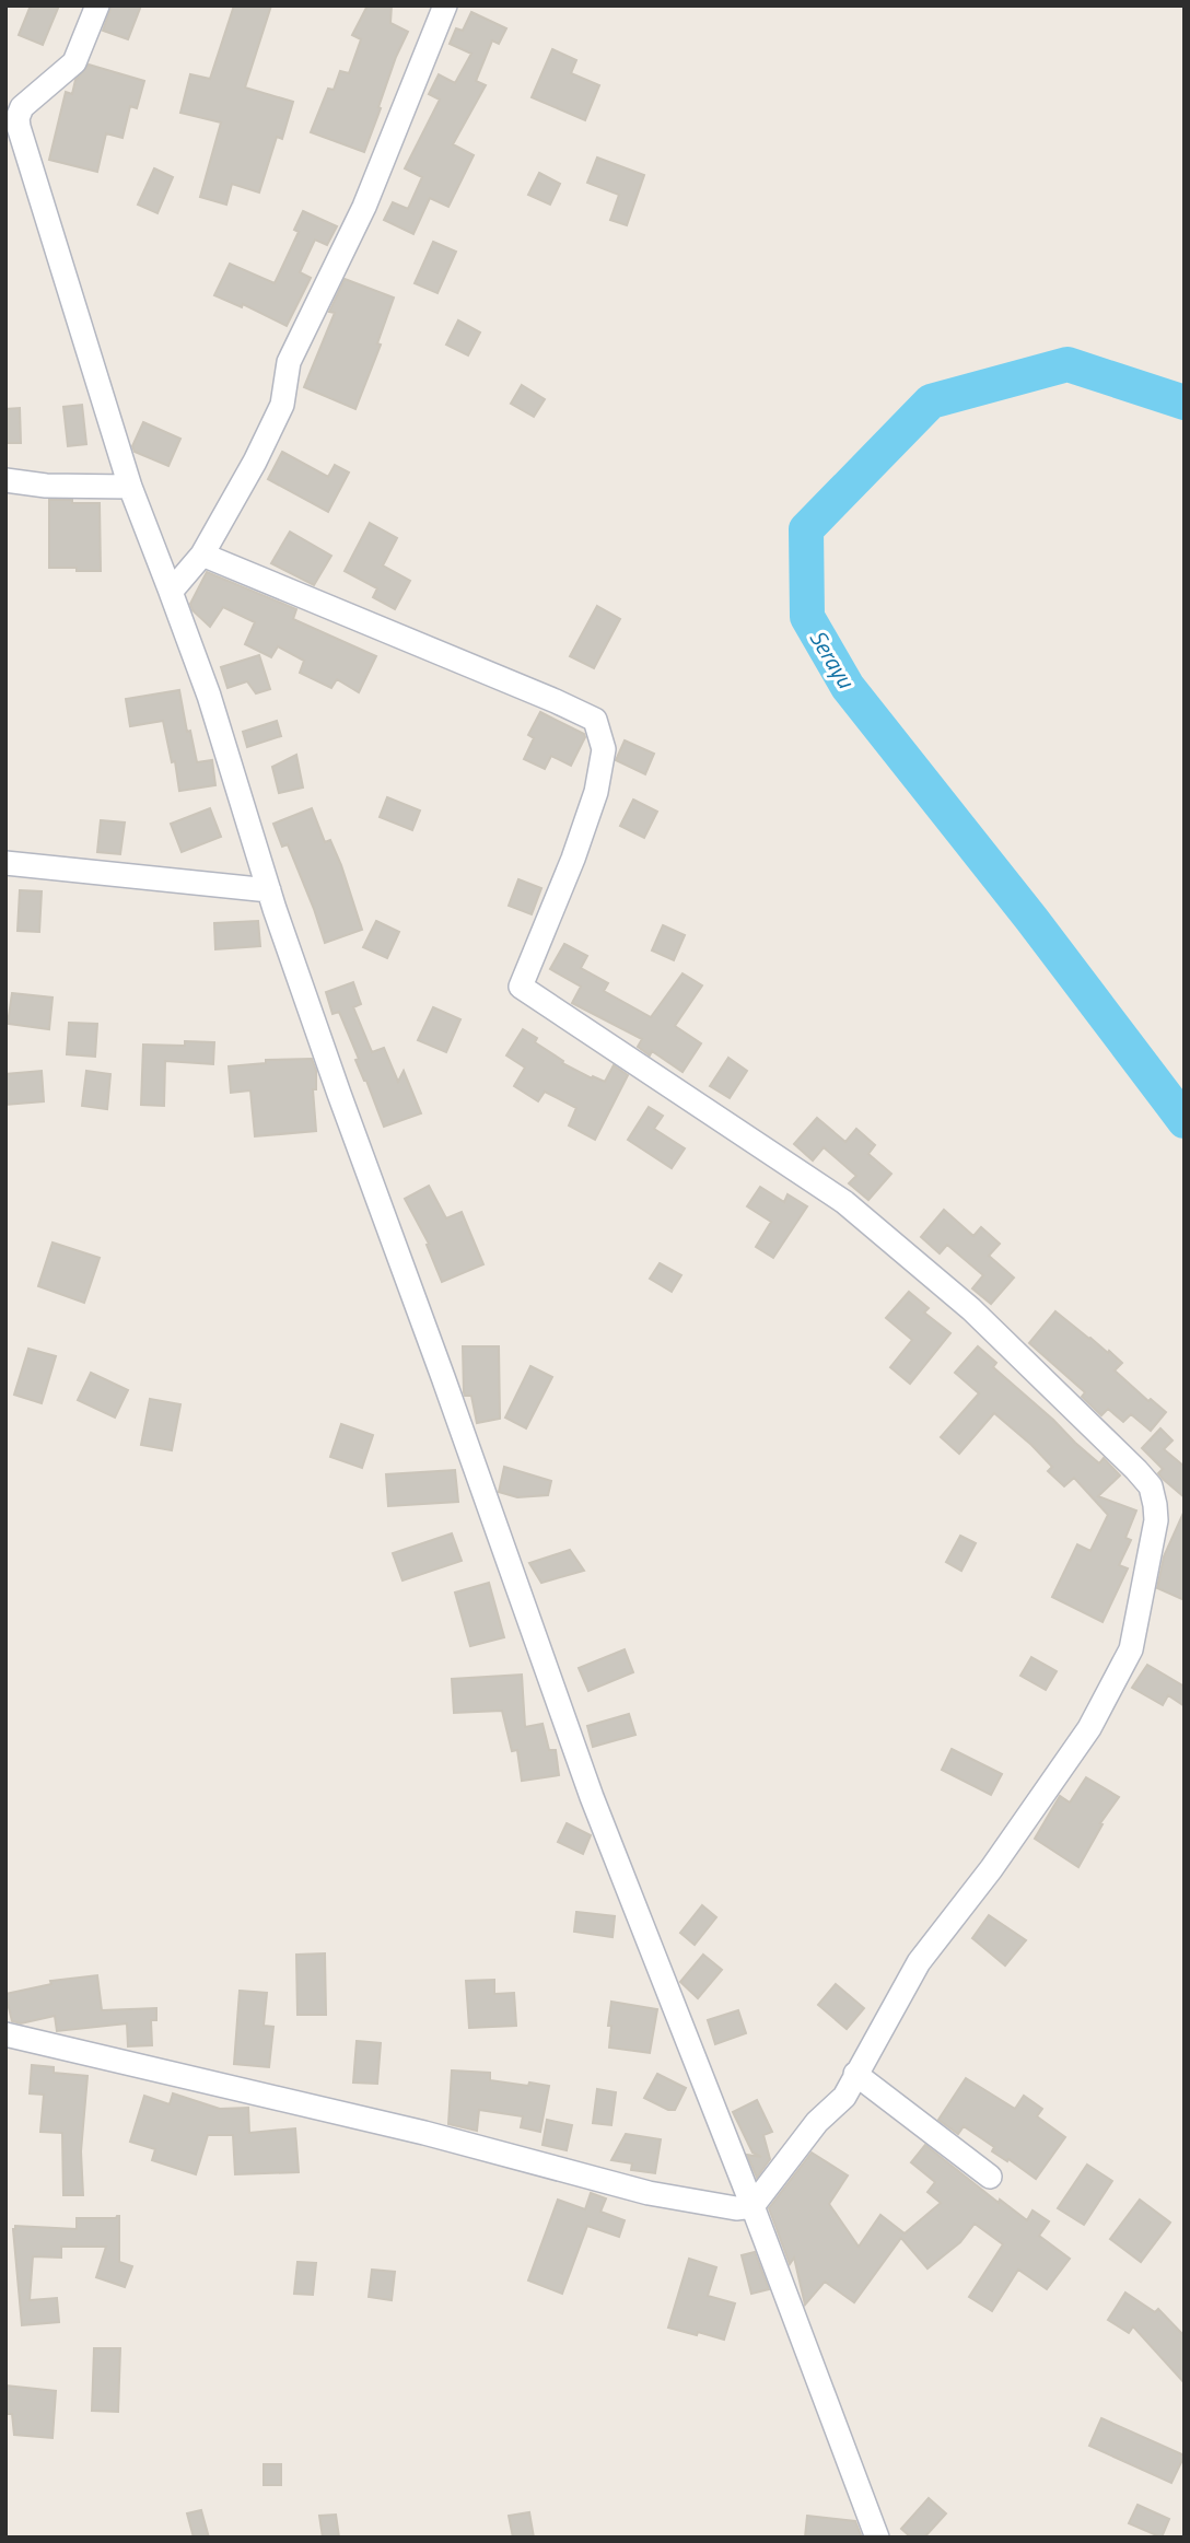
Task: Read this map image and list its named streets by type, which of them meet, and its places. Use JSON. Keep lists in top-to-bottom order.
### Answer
{
  "water": ["Serayu"]
}
